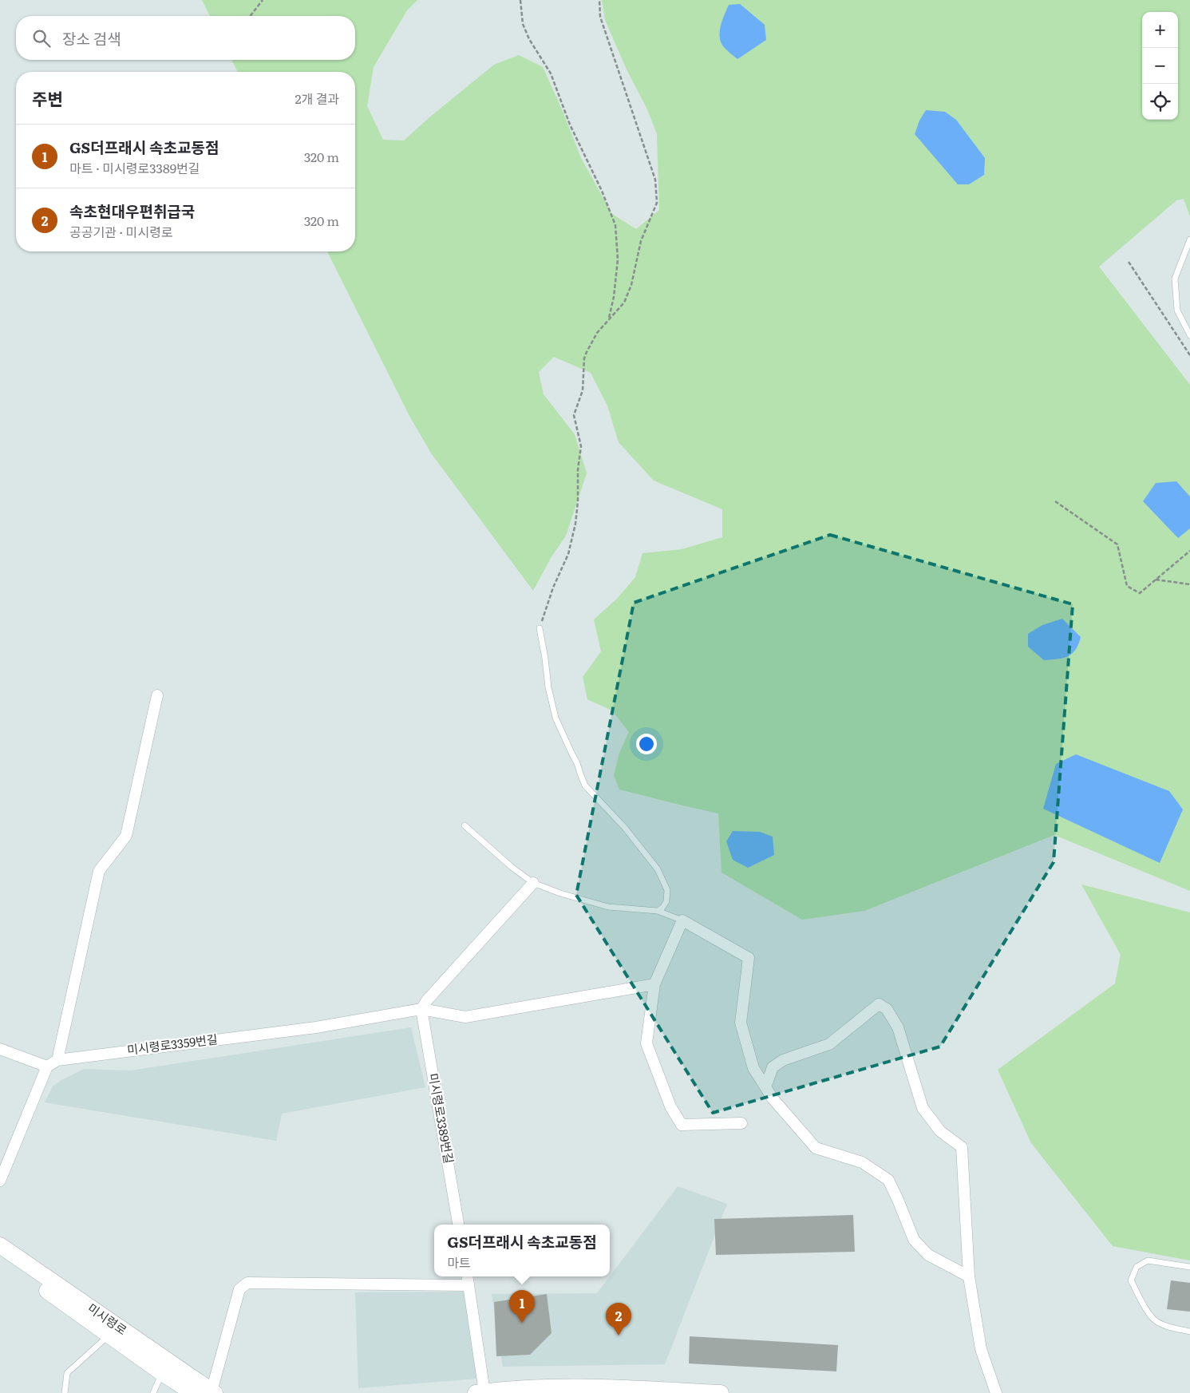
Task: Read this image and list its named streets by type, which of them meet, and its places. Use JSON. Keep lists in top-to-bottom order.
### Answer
{
  "streets": {
    "main road": ["미시령로"],
    "street": ["미시령로3359번길", "미시령로3389번길"]
  },
  "crossings": [
    ["미시령로3359번길", "미시령로3389번길"]
  ],
  "page": {
    "map_buttons": ["+", "−"],
    "search": "장소 검색",
    "heading": ["주변", "2개 결과"],
    "list": [
      {
        "mark": "1",
        "name": "GS더프래시 속초교동점",
        "note": "마트 · 미시령로3389번길",
        "value": "320 m"
      },
      {
        "mark": "2",
        "name": "속초현대우편취급국",
        "note": "공공기관 · 미시령로",
        "value": "320 m"
      }
    ],
    "popup": ["GS더프래시 속초교동점", "마트"],
    "pins": ["1", "2"]
  }
}
